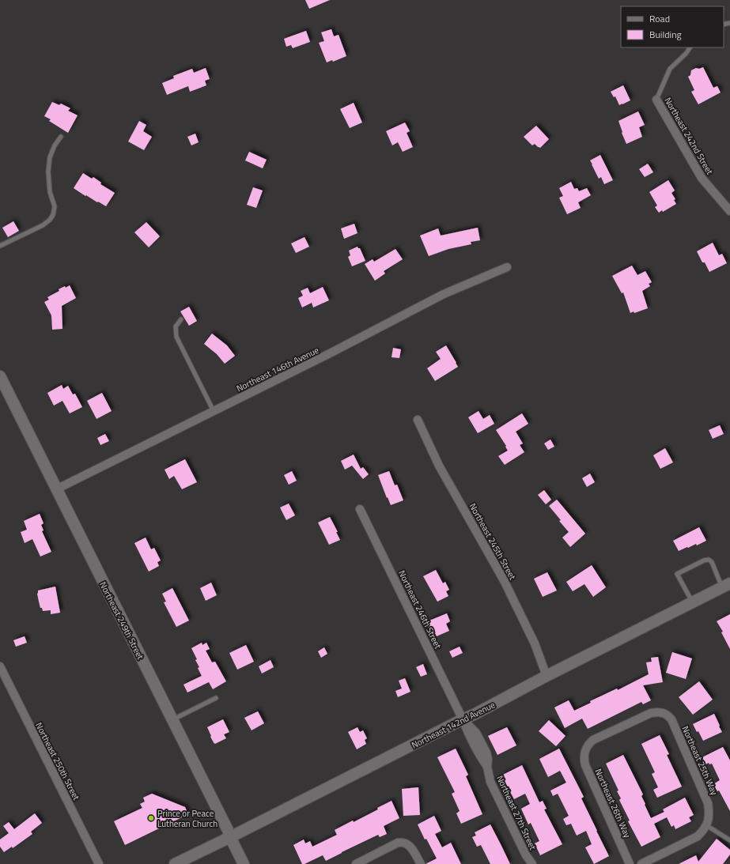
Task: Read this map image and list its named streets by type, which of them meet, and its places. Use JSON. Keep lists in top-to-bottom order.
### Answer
{
  "streets": {
    "main road": ["Northeast 249th Street", "Northeast 142nd Avenue"],
    "street": [
      "Northeast 242nd Street",
      "Northeast 146th Avenue",
      "Northeast 245th Street",
      "Northeast 246th Street",
      "Northeast 25th Way",
      "Northeast 250th Street",
      "Northeast 26th Way",
      "Northeast 27th Street"
    ]
  },
  "crossings": [
    ["Northeast 146th Avenue", "Northeast 249th Street"],
    ["Northeast 245th Street", "Northeast 142nd Avenue"],
    ["Northeast 246th Street", "Northeast 142nd Avenue"],
    ["Northeast 246th Street", "Northeast 27th Street"],
    ["Northeast 249th Street", "Northeast 142nd Avenue"],
    ["Northeast 142nd Avenue", "Northeast 27th Street"],
    ["Northeast 25th Way", "Northeast 26th Way"]
  ],
  "places": ["Prince or Peace Lutheran Church"],
  "legend": ["Road", "Building"]
}
